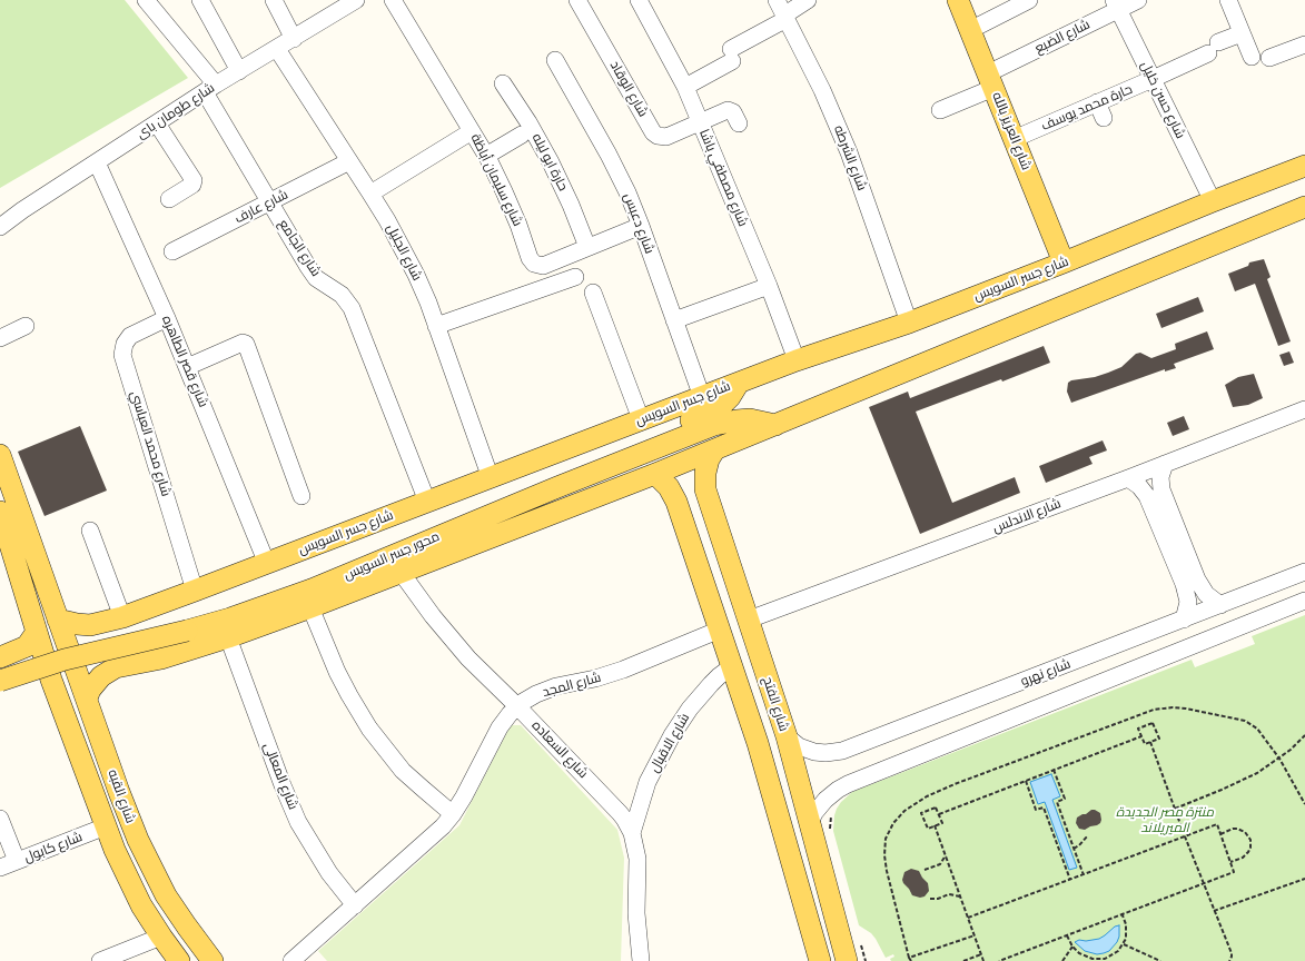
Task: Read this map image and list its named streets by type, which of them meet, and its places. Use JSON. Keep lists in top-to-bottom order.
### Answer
{
  "streets": {
    "main road": [
      "شارع العزيز بالله",
      "شارع جسر السويس",
      "محور جسر السويس",
      "شارع الفتح",
      "شارع القبه"
    ],
    "street": [
      "شارع الضبع",
      "شارع الوقاد",
      "شارع حسن خليل",
      "حارة محمد يوسف",
      "شارع طومان باى",
      "شارع الشرطه",
      "حارة ابو ليله",
      "شارع مصطفي باشا",
      "شارع سليمان أباظة",
      "شارع عارف",
      "شارع دعبس",
      "شارع الجامع",
      "شارع الجليل",
      "شارع قصر الطاهره",
      "شارع محمد العباسي",
      "شارع الاندلس",
      "شارع نهرو",
      "شارع المجد",
      "شارع الاقبال",
      "شارع السعاده",
      "شارع المعالى",
      "شارع كابول"
    ]
  },
  "crossings": [
    ["شارع الضبع", "شارع حسن خليل"],
    ["شارع الضبع", "شارع العزيز بالله"],
    ["شارع الوقاد", "شارع مصطفي باشا"],
    ["شارع حسن خليل", "حارة محمد يوسف"],
    ["شارع حسن خليل", "شارع جسر السويس"],
    ["حارة محمد يوسف", "شارع العزيز بالله"],
    ["شارع طومان باى", "شارع الجامع"],
    ["شارع طومان باى", "شارع الجليل"],
    ["شارع طومان باى", "شارع قصر الطاهره"],
    ["شارع العزيز بالله", "شارع جسر السويس"],
    ["شارع الشرطه", "شارع جسر السويس"],
    ["حارة ابو ليله", "شارع سليمان أباظة"],
    ["شارع مصطفي باشا", "شارع جسر السويس"],
    ["شارع سليمان أباظة", "شارع دعبس"],
    ["شارع عارف", "شارع الجامع"],
    ["شارع عارف", "شارع الجليل"],
    ["شارع دعبس", "شارع جسر السويس"],
    ["شارع الجامع", "شارع جسر السويس"],
    ["شارع الجليل", "شارع جسر السويس"],
    ["شارع جسر السويس", "شارع قصر الطاهره"],
    ["شارع جسر السويس", "شارع محمد العباسي"],
    ["شارع جسر السويس", "محور جسر السويس"],
    ["شارع جسر السويس", "شارع القبه"],
    ["شارع قصر الطاهره", "شارع محمد العباسي"],
    ["شارع الاندلس", "شارع الفتح"],
    ["شارع نهرو", "شارع الفتح"],
    ["شارع المجد", "شارع السعاده"],
    ["شارع المجد", "شارع المعالى"],
    ["شارع الاقبال", "شارع السعاده"],
    ["شارع القبه", "شارع كابول"]
  ],
  "parks": ["منتزة مصر الجديدة الميريلاند"]
}
